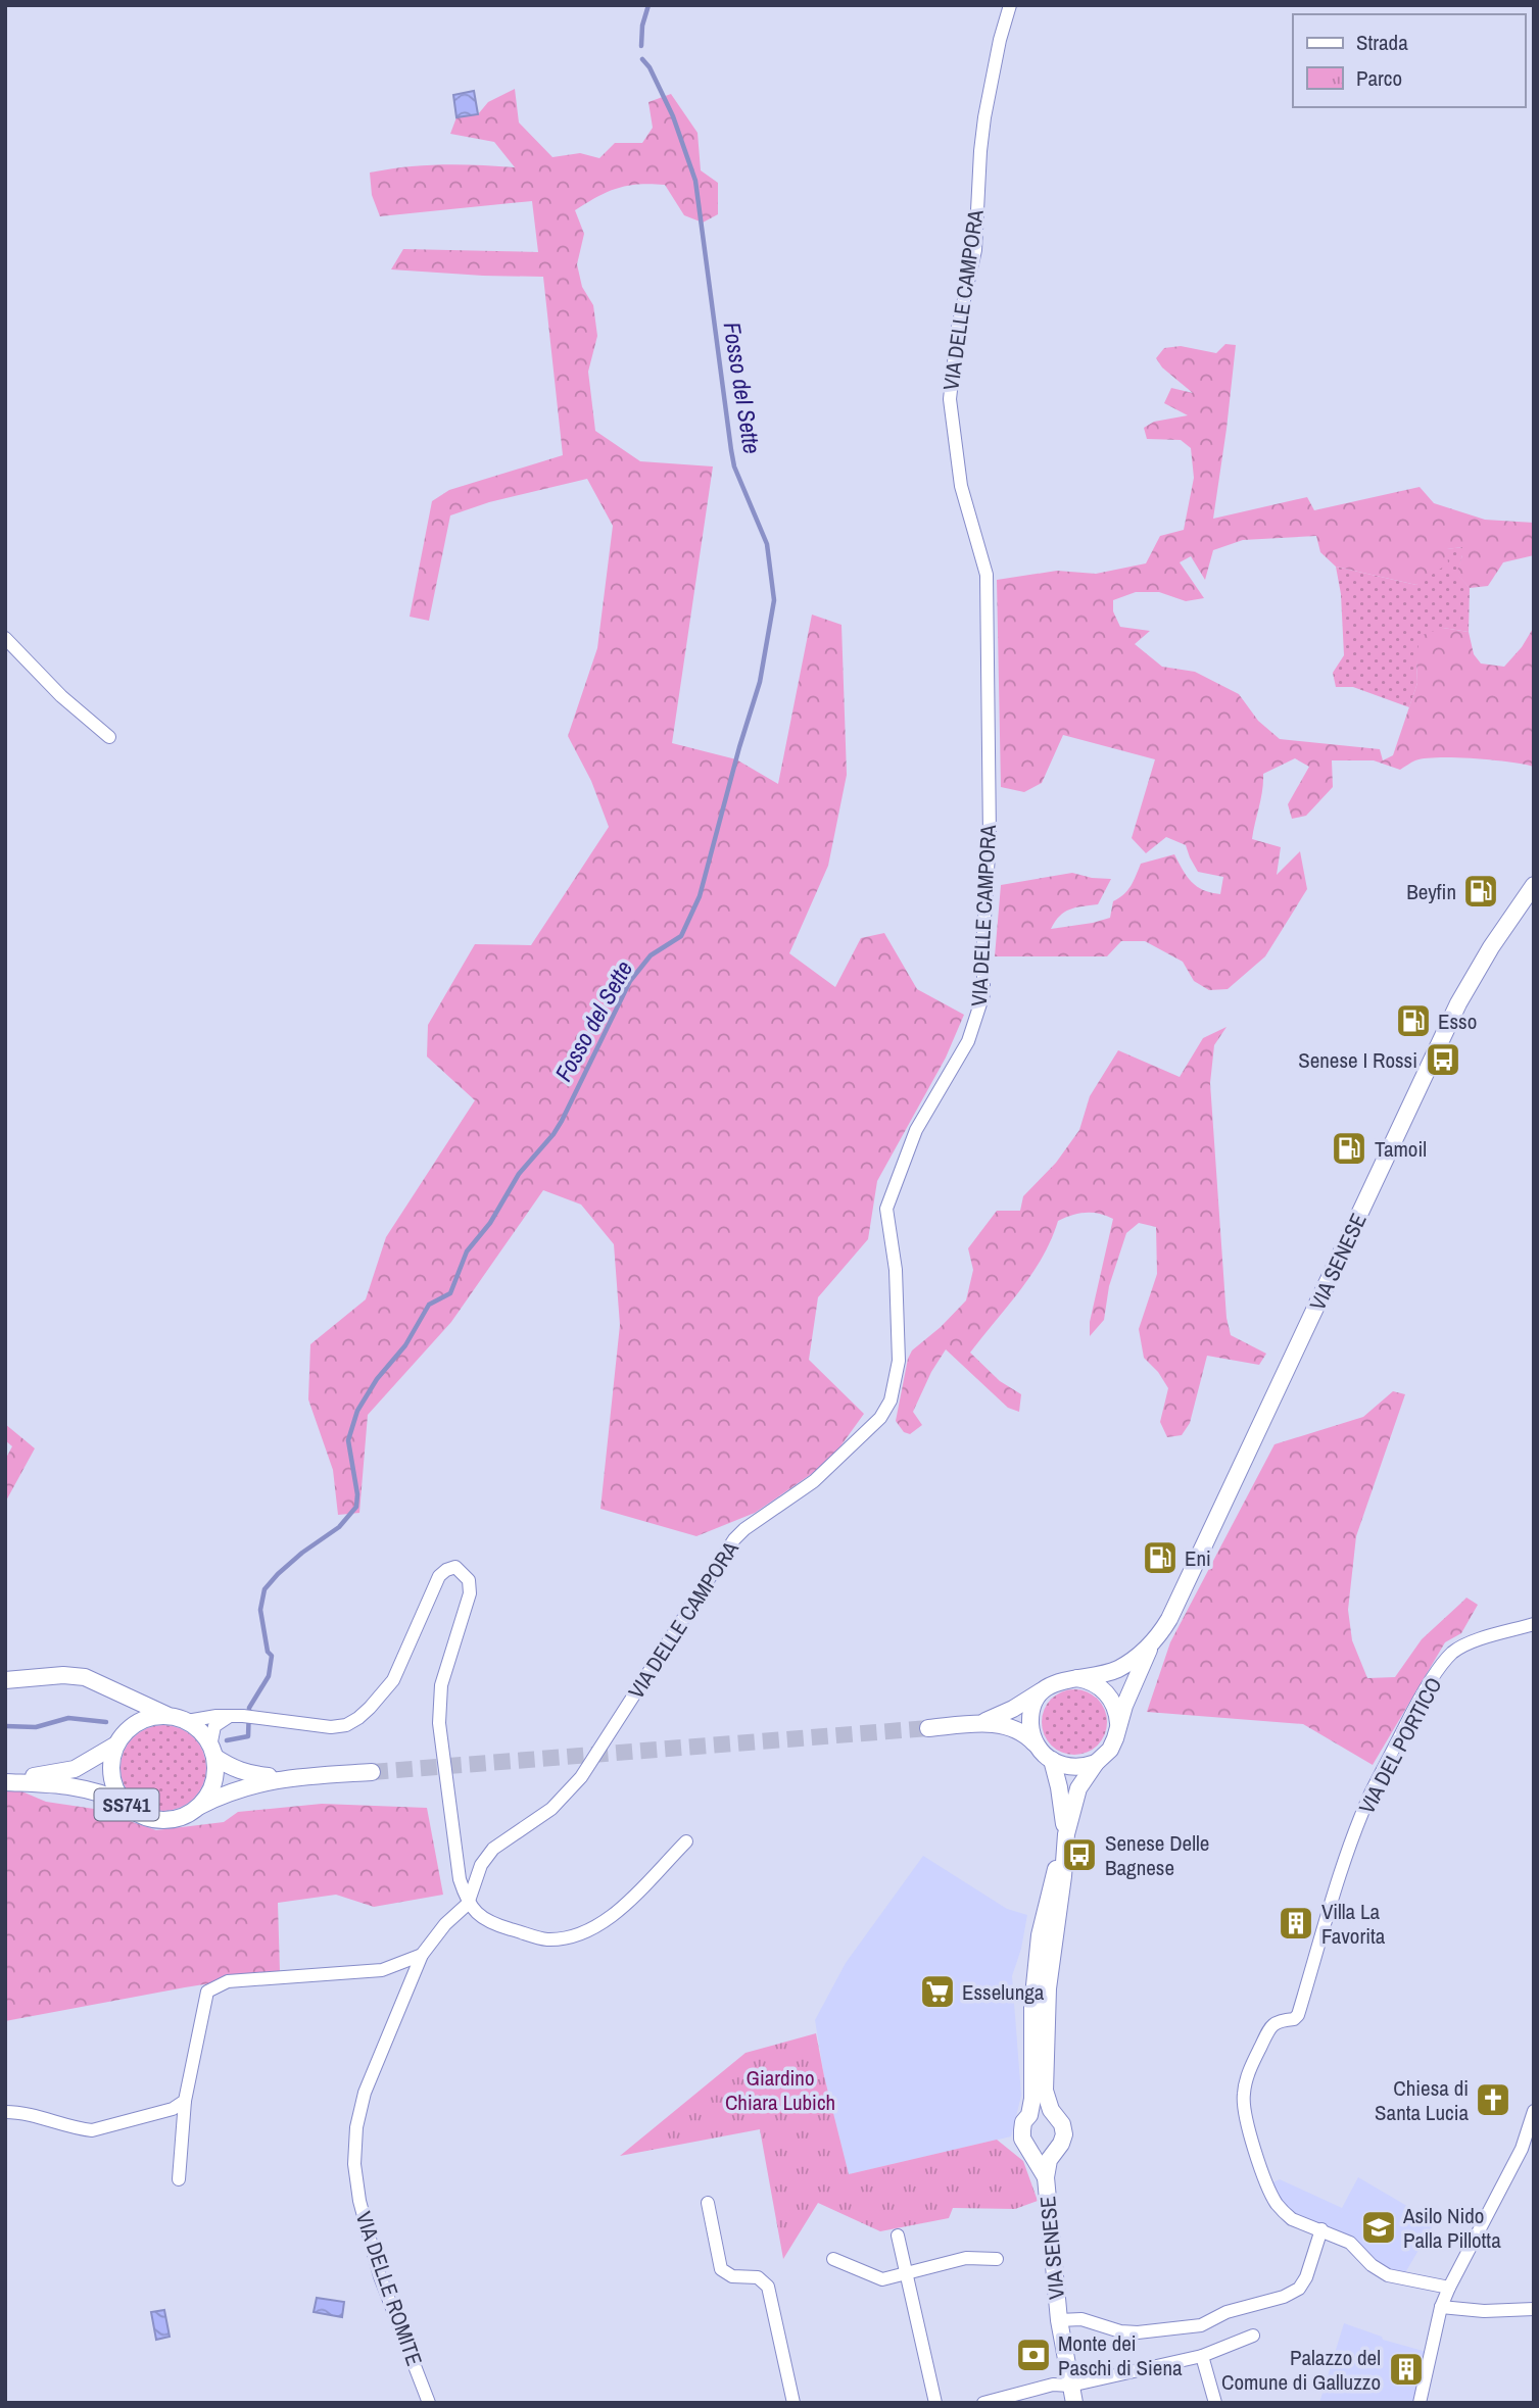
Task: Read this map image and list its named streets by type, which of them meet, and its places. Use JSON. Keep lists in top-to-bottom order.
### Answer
{
  "streets": {
    "main road": ["VIA SENESE", "SS741"],
    "street": ["VIA DELLE CAMPORA", "VIA DEL PORTICO", "VIA DELLE ROMITE"]
  },
  "crossings": [
    ["VIA DELLE CAMPORA", "VIA DELLE ROMITE"]
  ],
  "water": ["Fosso del Sette"],
  "parks": ["Giardino Chiara Lubich"],
  "places": {
    "fuel station": [
      "Beyfin",
      "Esso",
      "Tamoil",
      "Eni"
    ],
    "bus stop": ["Senese I Rossi", "Senese Delle Bagnese"],
    "building": ["Villa La Favorita", "Palazzo del Comune di Galluzzo"],
    "supermarket": ["Esselunga"],
    "church": ["Chiesa di Santa Lucia"],
    "school or university": ["Asilo Nido Palla Pillotta"],
    "bank": ["Monte dei Paschi di Siena"]
  },
  "legend": ["Strada", "Parco"]
}
